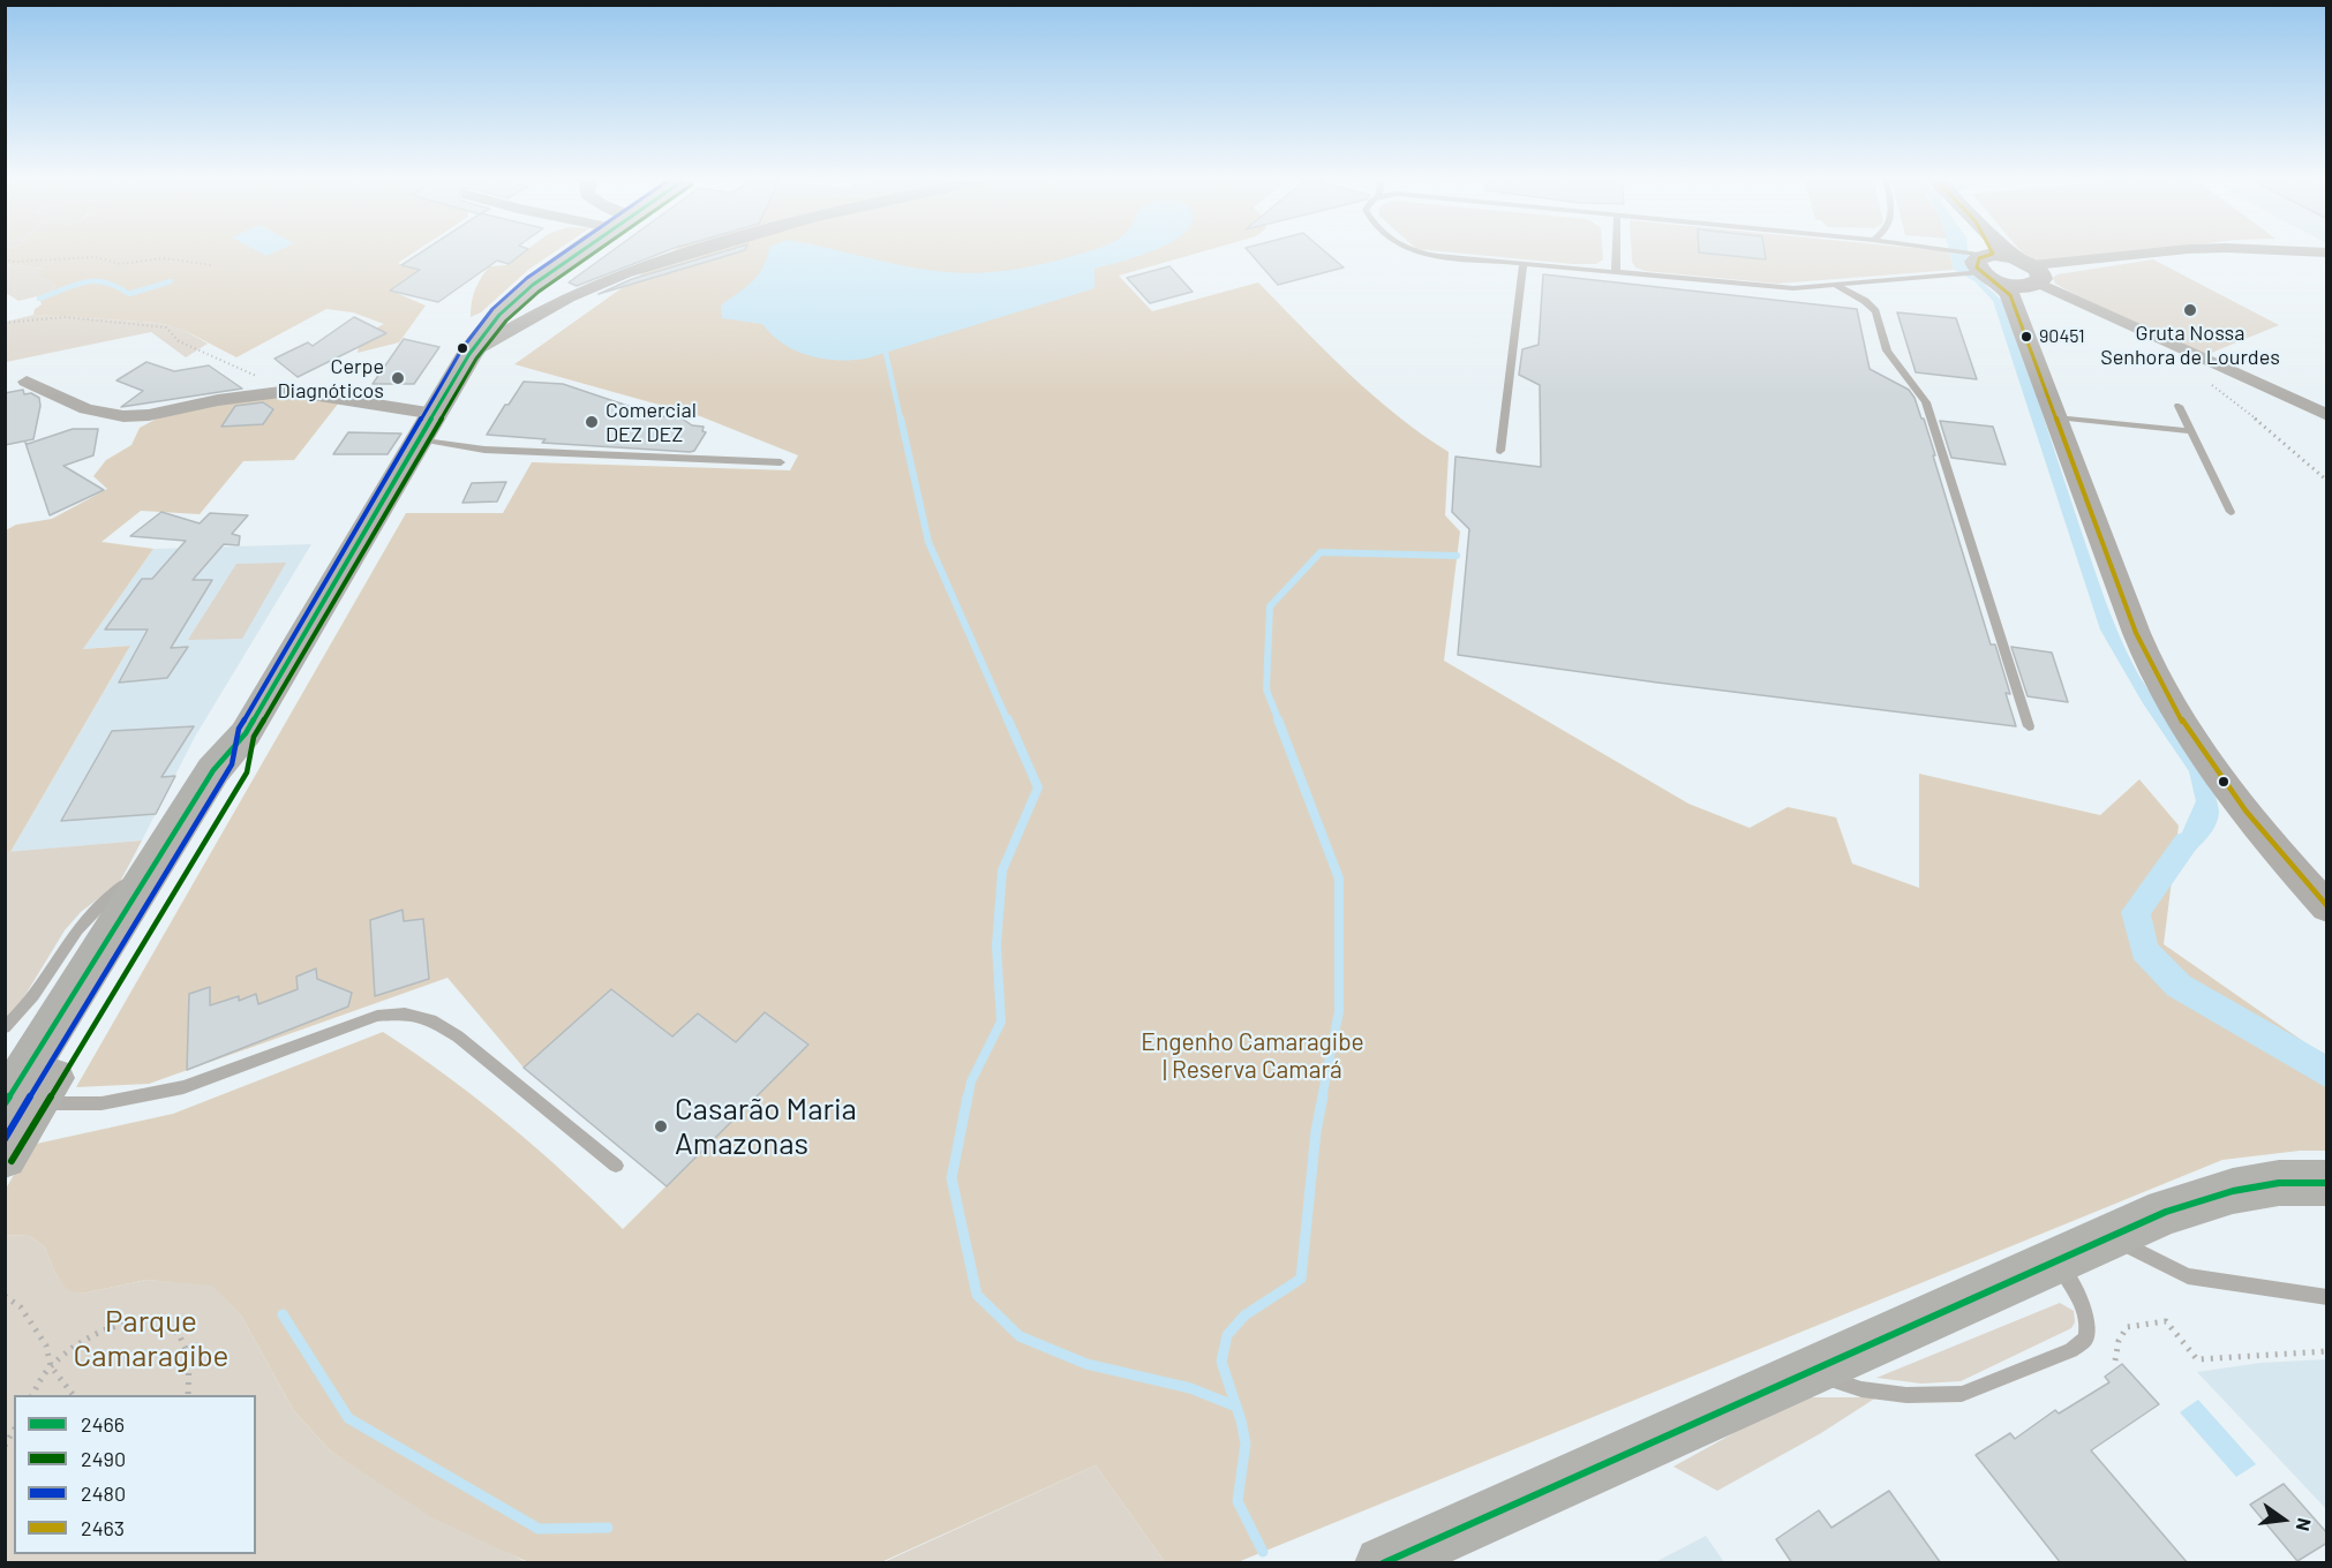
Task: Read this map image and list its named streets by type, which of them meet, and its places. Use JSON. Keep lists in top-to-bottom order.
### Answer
{
  "parks": ["Engenho Camaragibe | Reserva Camará", "Parque Camaragibe"],
  "places": [
    "Gruta Nossa Senhora de Lourdes",
    "90451",
    "Cerpe Diagnóticos",
    "Comercial DEZ DEZ",
    "Casarão Maria Amazonas"
  ],
  "lines": [
    "transit line 2466",
    "transit line 2490",
    "transit line 2480",
    "transit line 2463"
  ],
  "legend": [
    "2466",
    "2490",
    "2480",
    "2463"
  ],
  "north": "right"
}
